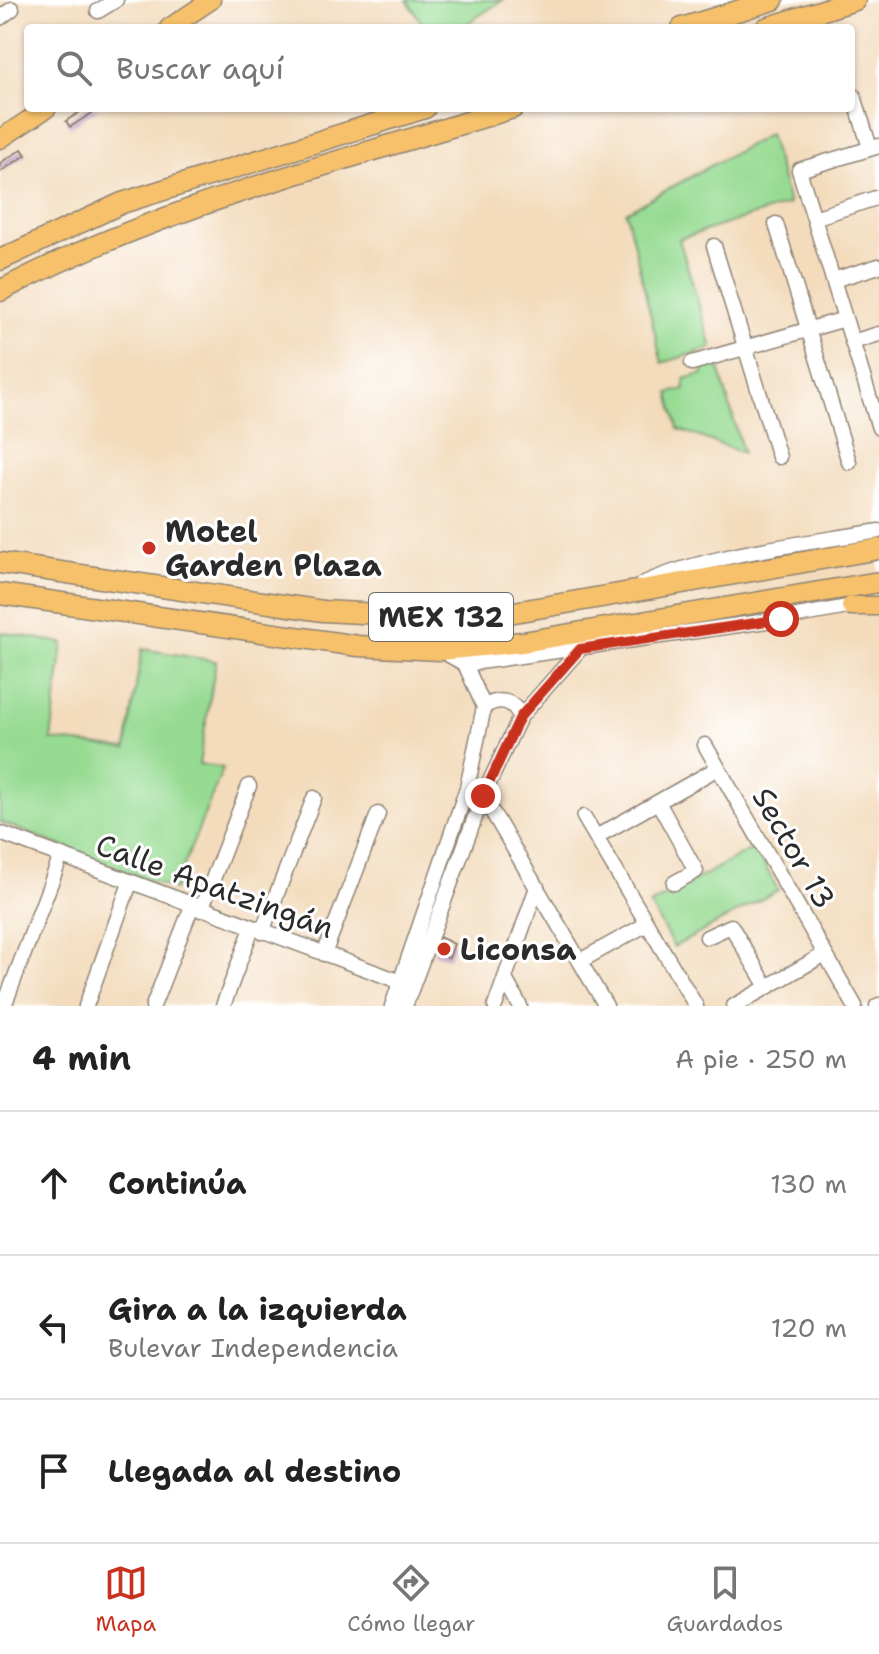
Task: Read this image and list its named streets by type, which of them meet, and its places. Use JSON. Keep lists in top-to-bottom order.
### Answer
{
  "streets": {
    "highway": ["MEX 132"],
    "street": ["Sector 13", "Calle Apatzingán"]
  },
  "places": ["Motel Garden Plaza", "Liconsa"],
  "page": {
    "search": "Buscar aquí",
    "heading": ["4 min", "A pie · 250 m"],
    "list": [
      ["Continúa", "130 m"],
      ["Gira a la izquierda", "Bulevar Independencia", "120 m"],
      "Llegada al destino"
    ],
    "nav": ["Mapa", "Cómo llegar", "Guardados"]
  }
}
